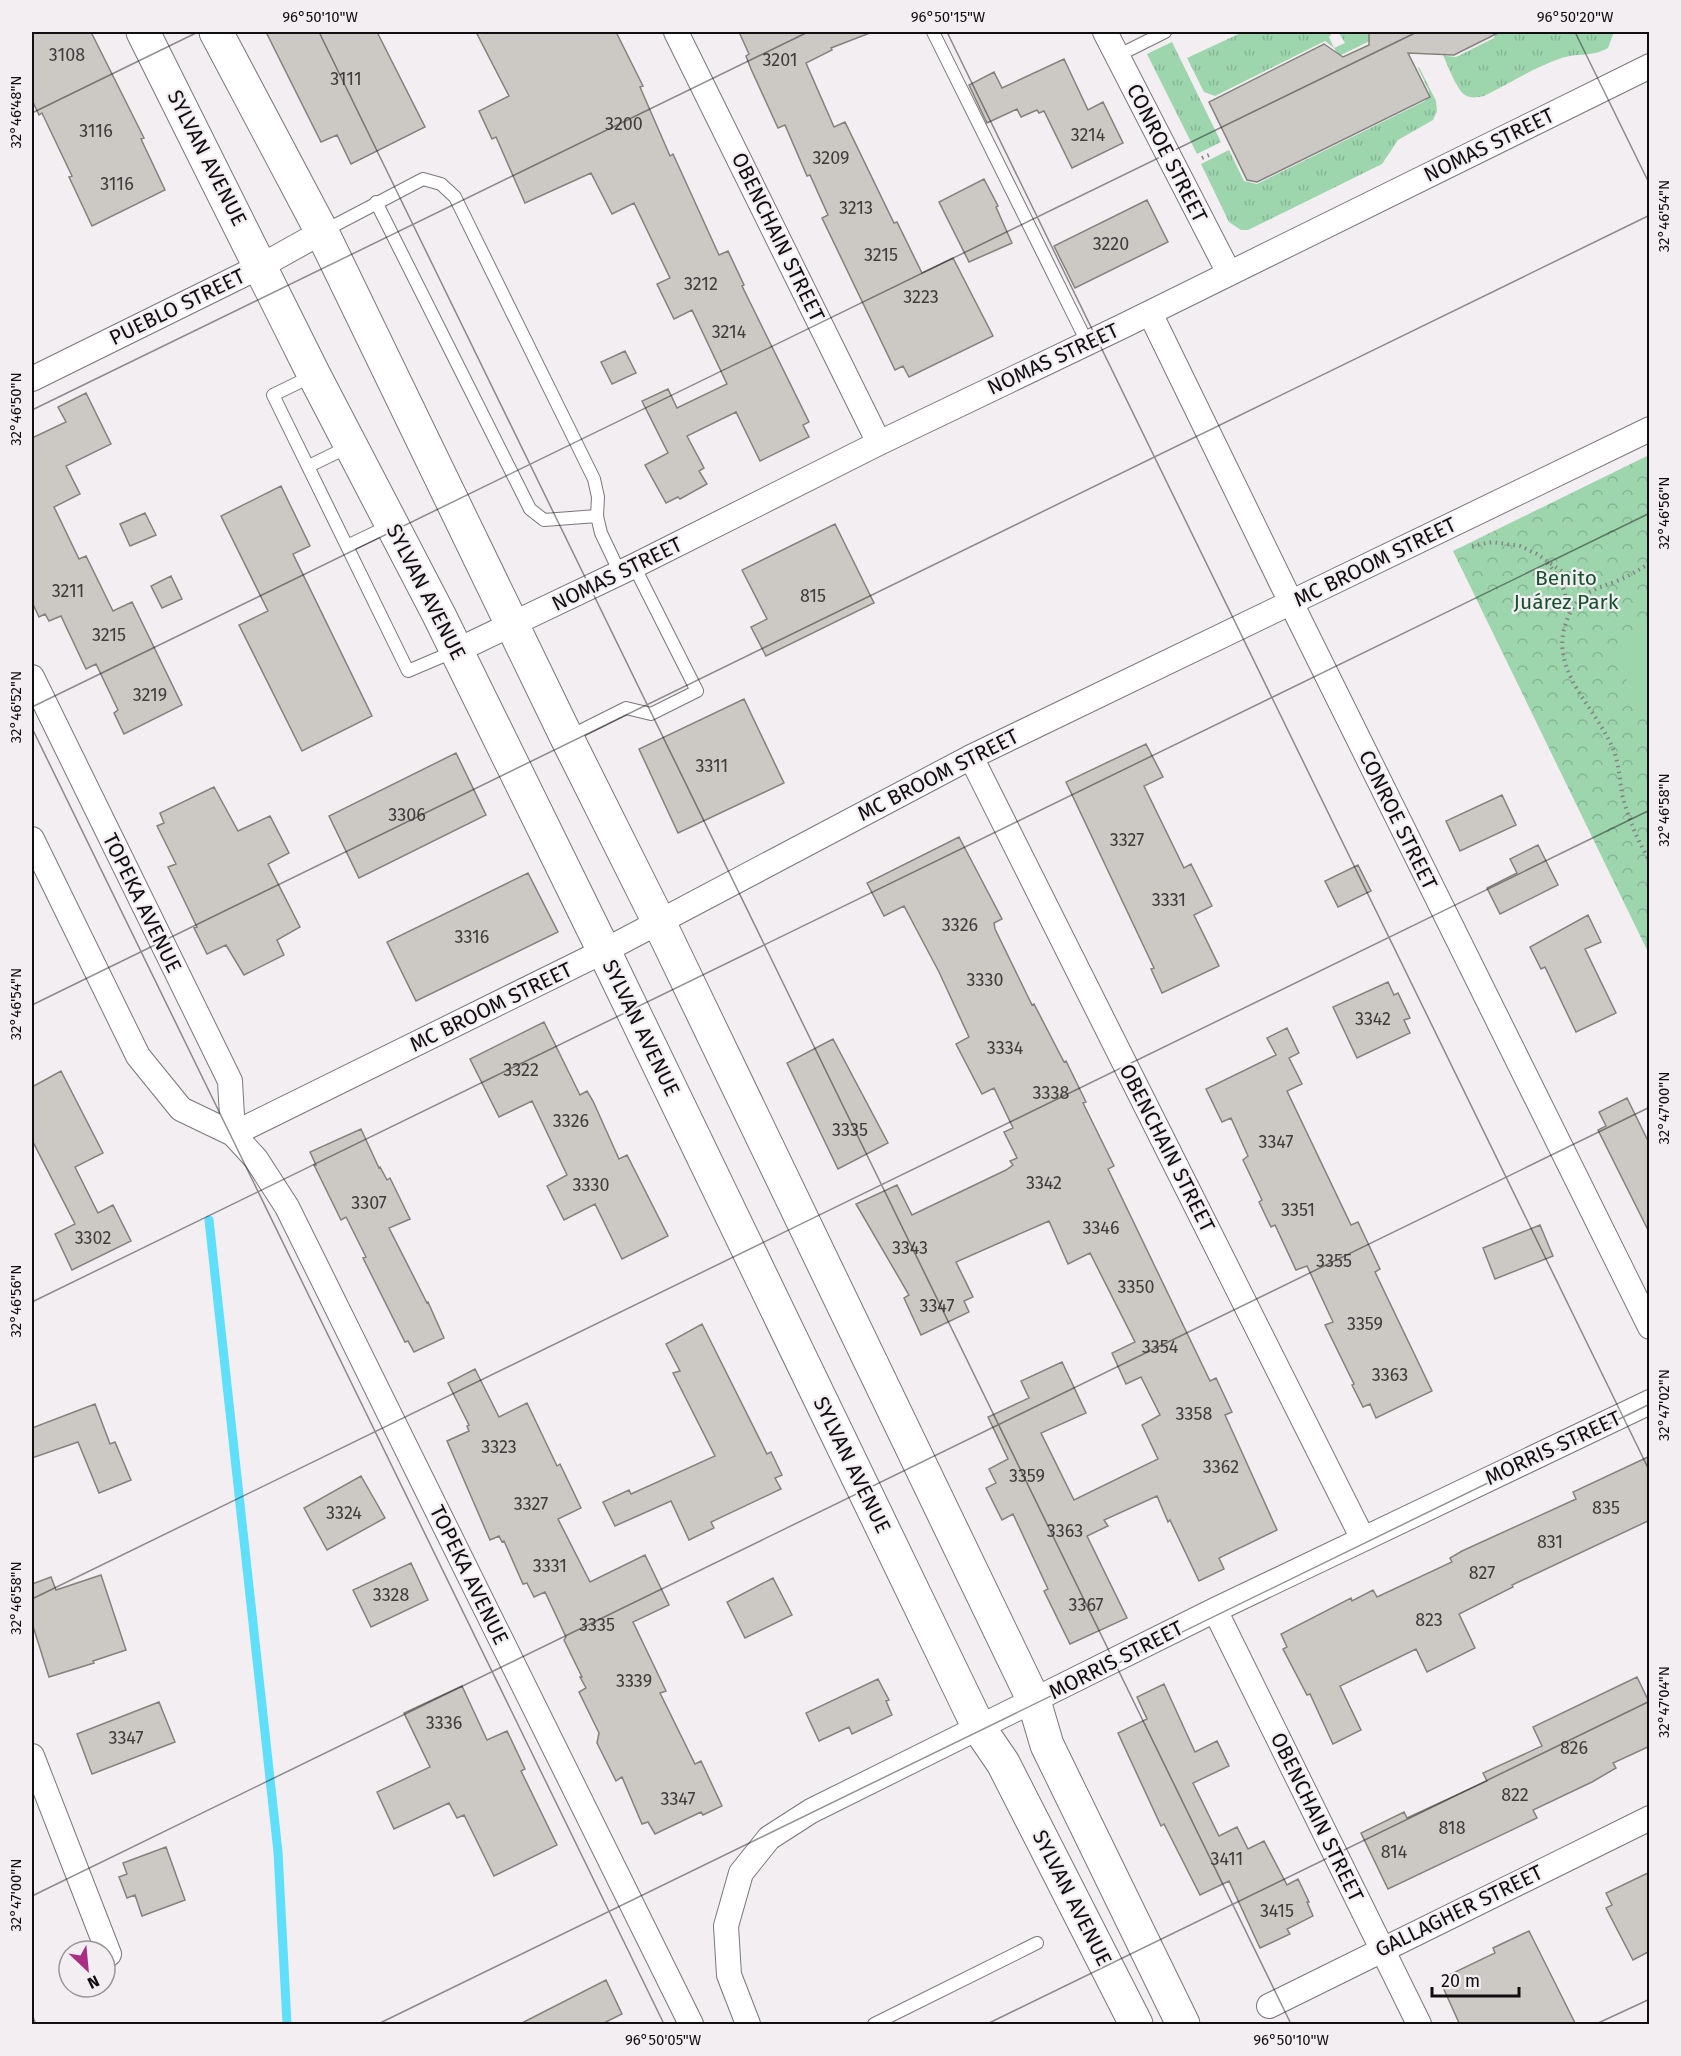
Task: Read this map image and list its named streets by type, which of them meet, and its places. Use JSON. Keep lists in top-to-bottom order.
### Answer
{
  "streets": {
    "main road": ["SYLVAN AVENUE"],
    "street": [
      "NOMAS STREET",
      "CONROE STREET",
      "OBENCHAIN STREET",
      "PUEBLO STREET",
      "MC BROOM STREET",
      "TOPEKA AVENUE",
      "MORRIS STREET",
      "GALLAGHER STREET"
    ]
  },
  "crossings": [
    ["NOMAS STREET", "CONROE STREET"],
    ["NOMAS STREET", "SYLVAN AVENUE"],
    ["NOMAS STREET", "OBENCHAIN STREET"],
    ["CONROE STREET", "MC BROOM STREET"],
    ["SYLVAN AVENUE", "PUEBLO STREET"],
    ["SYLVAN AVENUE", "MC BROOM STREET"],
    ["SYLVAN AVENUE", "MORRIS STREET"],
    ["OBENCHAIN STREET", "MC BROOM STREET"],
    ["OBENCHAIN STREET", "MORRIS STREET"],
    ["OBENCHAIN STREET", "GALLAGHER STREET"],
    ["MC BROOM STREET", "TOPEKA AVENUE"]
  ],
  "parks": ["Benito Juárez Park"],
  "house_numbers": [
    "3108",
    "3201",
    "3111",
    "3200",
    "3116",
    "3214",
    "3209",
    "3116",
    "3213",
    "3220",
    "3215",
    "3212",
    "3223",
    "3214",
    "3211",
    "815",
    "3215",
    "3219",
    "3311",
    "3306",
    "3327",
    "3331",
    "3326",
    "3316",
    "3330",
    "3342",
    "3334",
    "3322",
    "3338",
    "3326",
    "3335",
    "3347",
    "3342",
    "3330",
    "3307",
    "3351",
    "3346",
    "3302",
    "3343",
    "3355",
    "3350",
    "3347",
    "3359",
    "3354",
    "3363",
    "3358",
    "3323",
    "3362",
    "3359",
    "3327",
    "835",
    "3324",
    "3363",
    "831",
    "3331",
    "827",
    "3328",
    "3367",
    "823",
    "3335",
    "3339",
    "3336",
    "3347",
    "826",
    "822",
    "3347",
    "818",
    "814",
    "3411",
    "3415"
  ],
  "scale_bar": "20 m",
  "north": "bottom right",
  "coordinates": [
    "96°50'10\"W",
    "96°50'15\"W",
    "96°50'20\"W",
    "32°46'48\"N",
    "32°46'54\"N",
    "32°46'50\"N",
    "32°46'56\"N",
    "32°46'52\"N",
    "32°46'58\"N",
    "32°47'00\"N",
    "32°47'02\"N",
    "32°47'04\"N",
    "96°50'05\"W"
  ]
}
